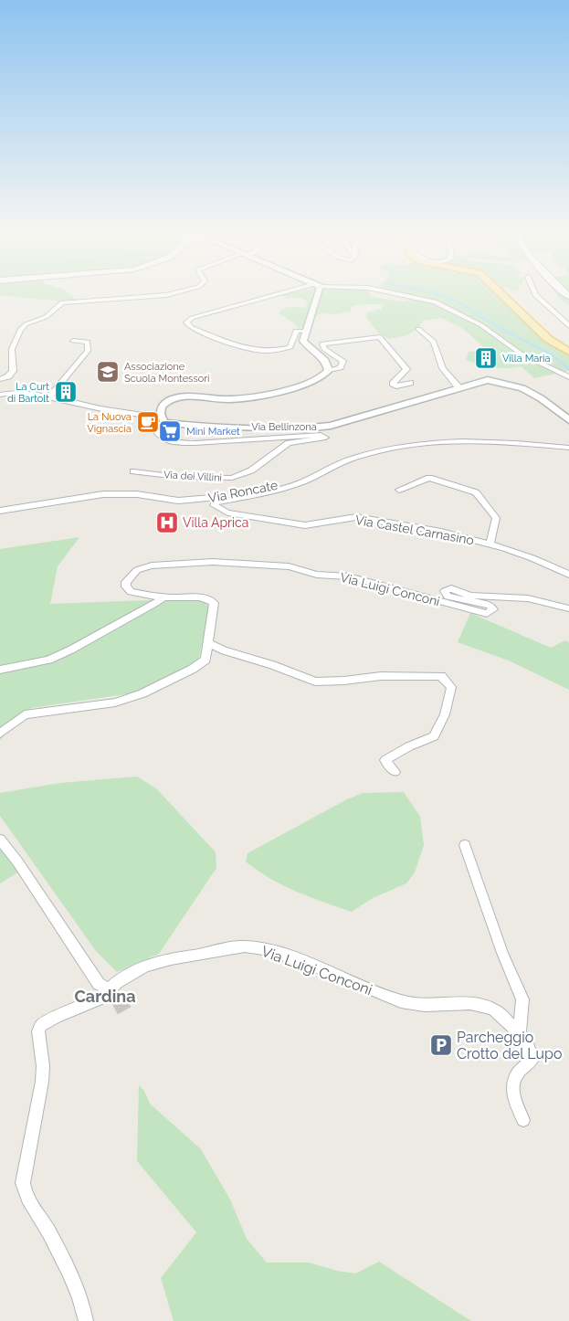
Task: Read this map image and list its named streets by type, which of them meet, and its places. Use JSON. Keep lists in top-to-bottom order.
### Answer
{
  "streets": {
    "street": [
      "Via Bellinzona",
      "Via dei Villini",
      "Via Roncate",
      "Via Castel Carnasino",
      "Via Luigi Conconi"
    ]
  },
  "crossings": [
    ["Via Bellinzona", "Via dei Villini"],
    ["Via Roncate", "Via Castel Carnasino"]
  ],
  "districts": ["Cardina"],
  "places": {
    "building": ["Villa Maria", "La Curt di Bartolt"],
    "school or university": ["Associazione Scuola Montessori"],
    "cafe": ["La Nuova Vignascia"],
    "supermarket": ["Mini Market"],
    "hospital": ["Villa Aprica"],
    "parking": ["Parcheggio Crotto del Lupo"]
  }
}
